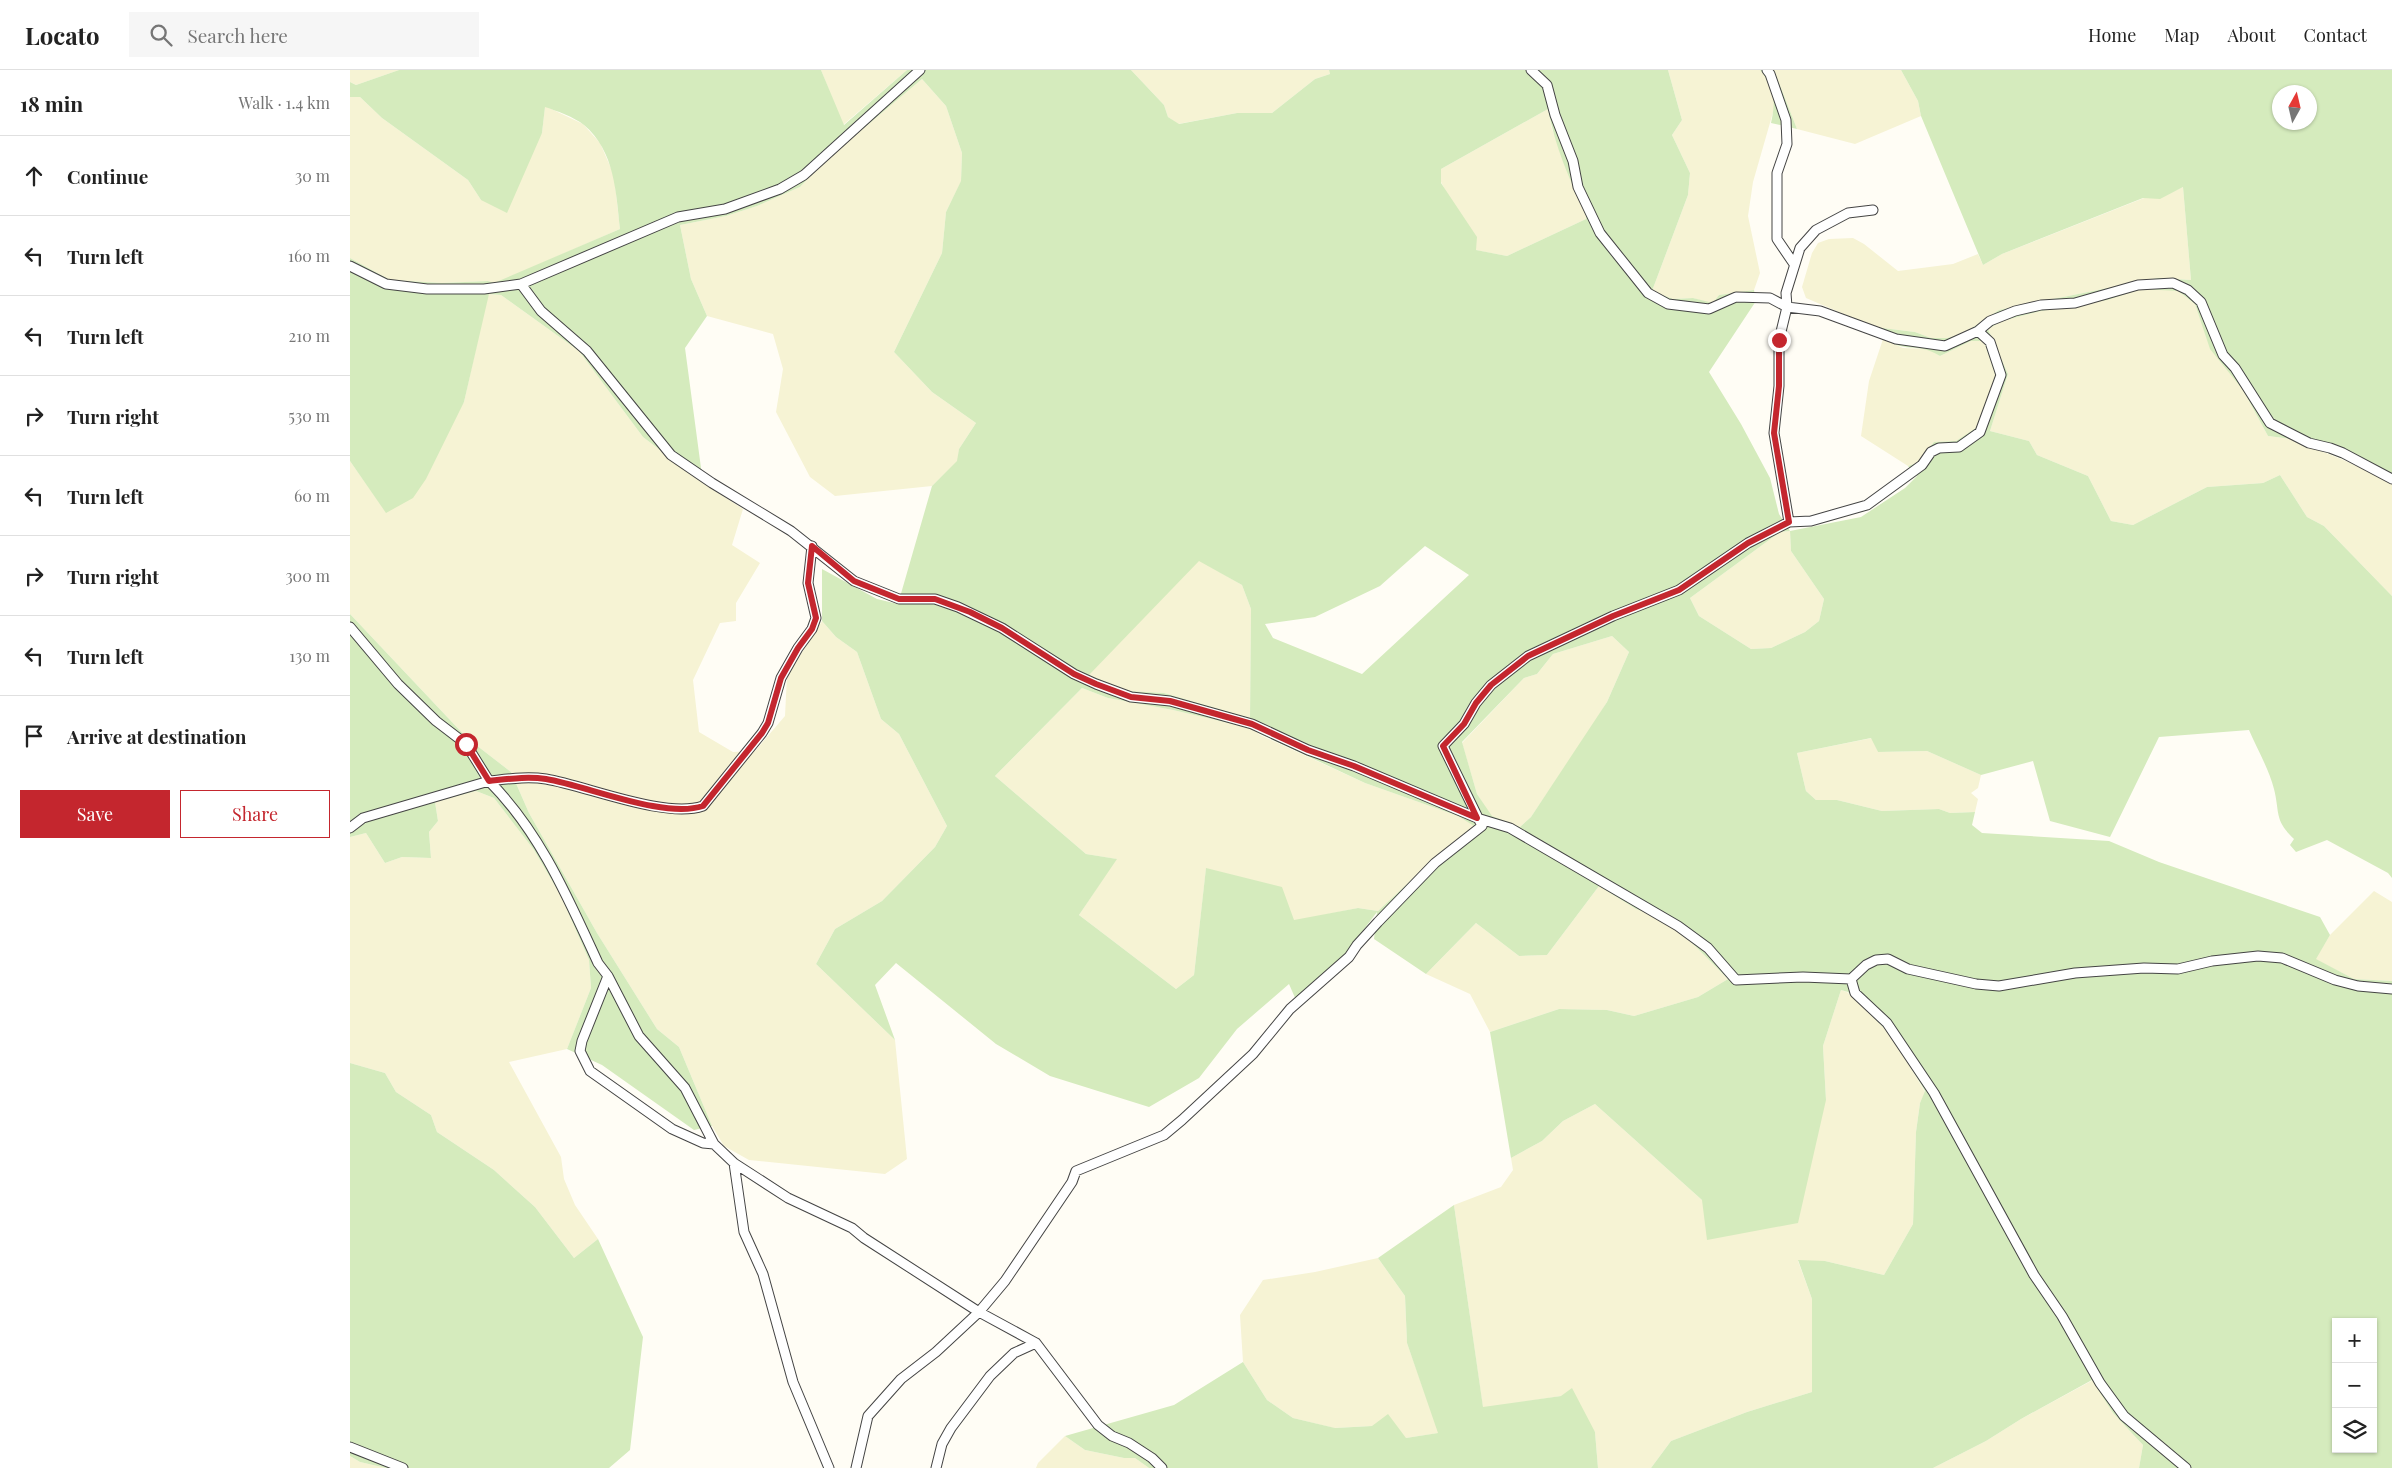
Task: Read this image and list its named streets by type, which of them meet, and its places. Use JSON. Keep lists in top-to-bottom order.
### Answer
{
  "north": "top",
  "page": {
    "header": "Locato",
    "search": "Search here",
    "nav": [
      "Home",
      "Map",
      "About",
      "Contact"
    ],
    "heading": ["18 min", "Walk · 1.4 km"],
    "list": [
      ["Continue", "30 m"],
      ["Turn left", "160 m"],
      ["Turn left", "210 m"],
      ["Turn right", "530 m"],
      ["Turn left", "60 m"],
      ["Turn right", "300 m"],
      ["Turn left", "130 m"],
      "Arrive at destination"
    ],
    "buttons": ["Save", "Share"],
    "map_buttons": ["+", "−"]
  }
}
